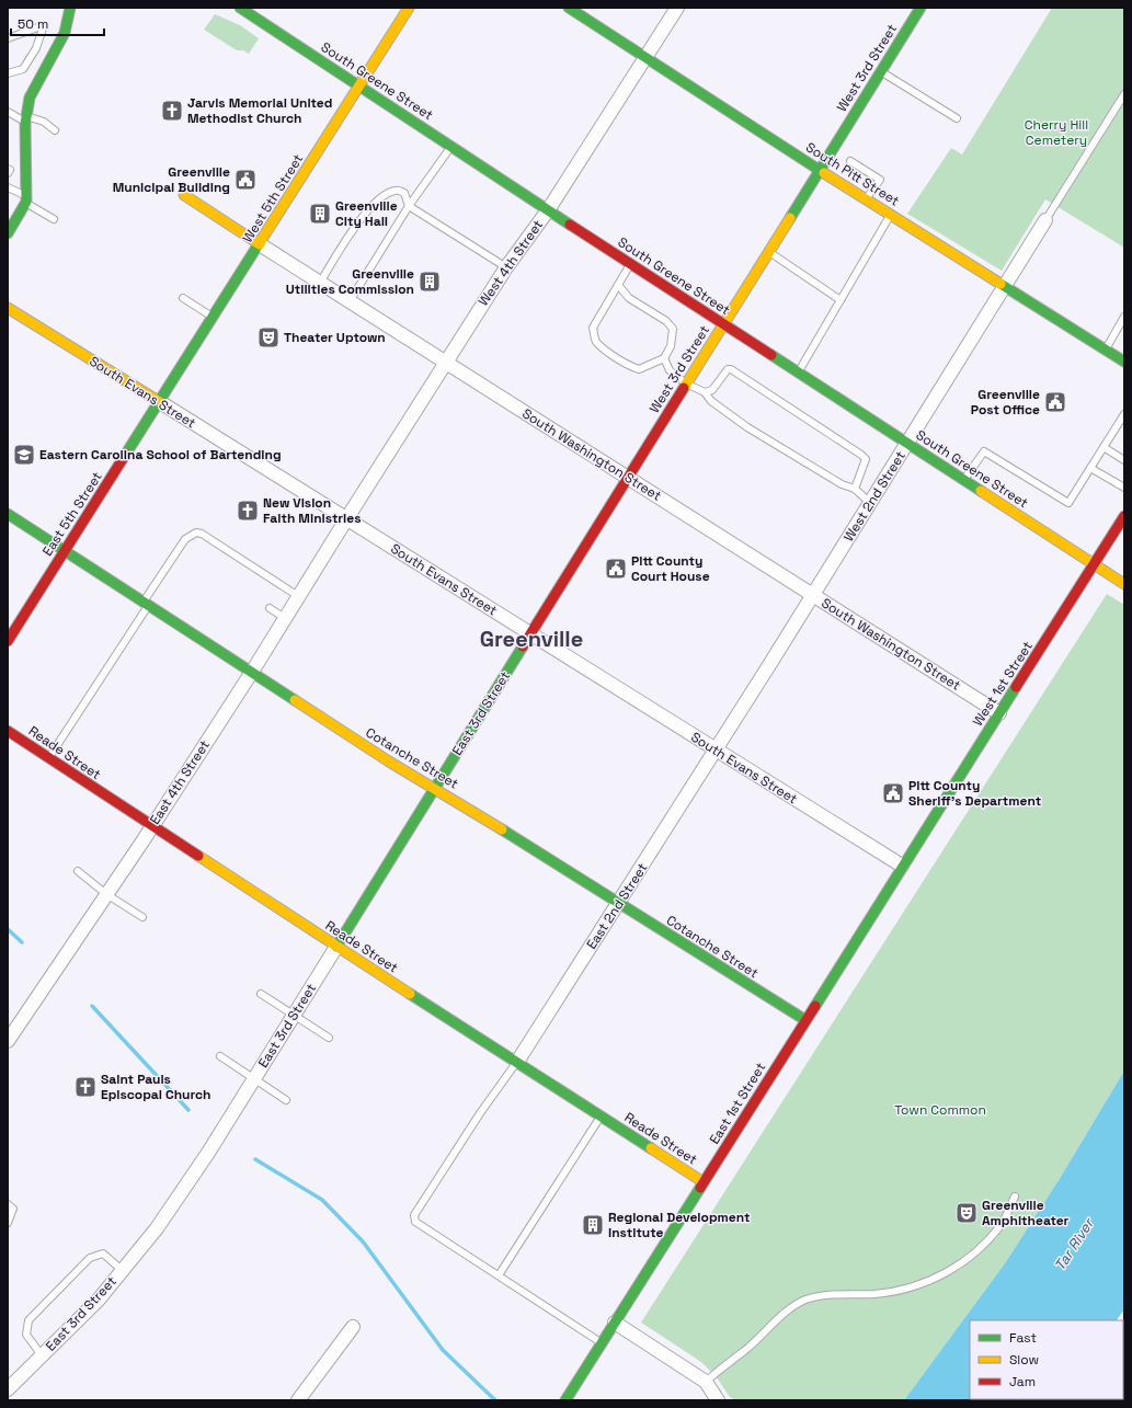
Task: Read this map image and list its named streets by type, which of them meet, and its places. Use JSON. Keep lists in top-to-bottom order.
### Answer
{
  "streets": {
    "street": [
      "West 3rd Street",
      "South Greene Street",
      "South Pitt Street",
      "West 5th Street",
      "West 4th Street",
      "South Evans Street",
      "South Washington Street",
      "West 2nd Street",
      "East 5th Street",
      "West 1st Street",
      "East 3rd Street",
      "Reade Street",
      "Cotanche Street",
      "East 4th Street",
      "East 2nd Street",
      "East 1st Street"
    ]
  },
  "crossings": [
    ["West 3rd Street", "South Greene Street"],
    ["West 3rd Street", "South Pitt Street"],
    ["West 3rd Street", "South Evans Street"],
    ["West 3rd Street", "South Washington Street"],
    ["West 3rd Street", "East 3rd Street"],
    ["South Greene Street", "West 5th Street"],
    ["South Greene Street", "West 4th Street"],
    ["South Greene Street", "West 2nd Street"],
    ["South Greene Street", "West 1st Street"],
    ["South Pitt Street", "West 4th Street"],
    ["South Pitt Street", "West 2nd Street"],
    ["West 5th Street", "South Evans Street"],
    ["West 5th Street", "South Washington Street"],
    ["West 5th Street", "East 5th Street"],
    ["West 4th Street", "South Evans Street"],
    ["West 4th Street", "South Washington Street"],
    ["West 4th Street", "East 4th Street"],
    ["South Evans Street", "West 2nd Street"],
    ["South Evans Street", "East 5th Street"],
    ["South Evans Street", "West 1st Street"],
    ["South Evans Street", "East 3rd Street"],
    ["South Evans Street", "East 4th Street"],
    ["South Evans Street", "East 2nd Street"],
    ["South Evans Street", "East 1st Street"],
    ["South Washington Street", "West 2nd Street"],
    ["South Washington Street", "West 1st Street"],
    ["West 2nd Street", "East 2nd Street"],
    ["East 5th Street", "Cotanche Street"],
    ["West 1st Street", "East 1st Street"],
    ["East 3rd Street", "Reade Street"],
    ["East 3rd Street", "Cotanche Street"],
    ["Reade Street", "East 4th Street"],
    ["Reade Street", "East 2nd Street"],
    ["Reade Street", "East 1st Street"],
    ["Cotanche Street", "East 4th Street"],
    ["Cotanche Street", "East 2nd Street"],
    ["Cotanche Street", "East 1st Street"]
  ],
  "districts": ["Greenville"],
  "water": ["Tar River"],
  "parks": ["Cherry Hill Cemetery", "Town Common"],
  "places": {
    "church": ["Jarvis Memorial United Methodist Church", "New Vision Faith Ministries", "Saint Pauls Episcopal Church"],
    "public building": [
      "Greenville Municipal Building",
      "Greenville Post Office",
      "Pitt County Court House",
      "Pitt County Sheriff's Department"
    ],
    "building": ["Greenville City Hall", "Greenville Utilities Commission", "Regional Development Institute"],
    "theatre": ["Theater Uptown", "Greenville Amphitheater"],
    "school or university": ["Eastern Carolina School of Bartending"]
  },
  "legend": ["Fast", "Slow", "Jam"],
  "scale_bar": "50 m"
}
